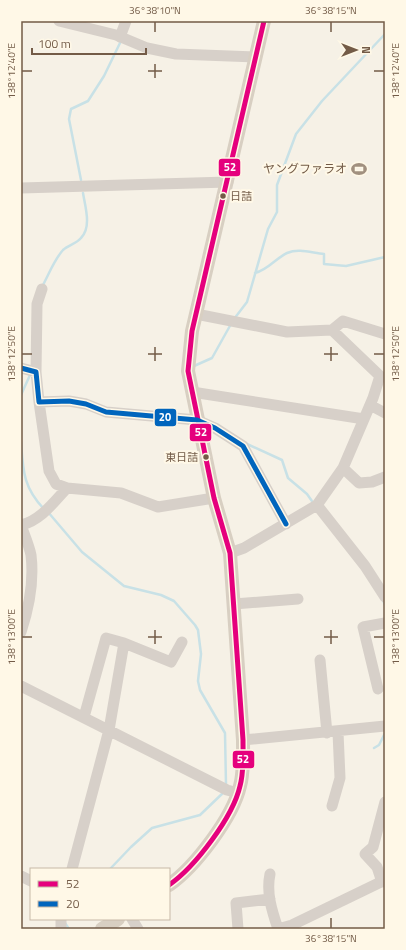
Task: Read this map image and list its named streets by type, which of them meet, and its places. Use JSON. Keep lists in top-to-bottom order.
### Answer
{
  "places": {
    "sports": ["ヤングファラオ"],
    "other": ["日詰", "東日詰"]
  },
  "lines": ["transit line 52", "transit line 20"],
  "legend": ["52", "20"],
  "scale_bar": "100 m",
  "north": "right",
  "coordinates": [
    "36°38'10\"N",
    "36°38'15\"N",
    "138°12'40\"E",
    "138°12'50\"E",
    "138°13'00\"E"
  ]
}
